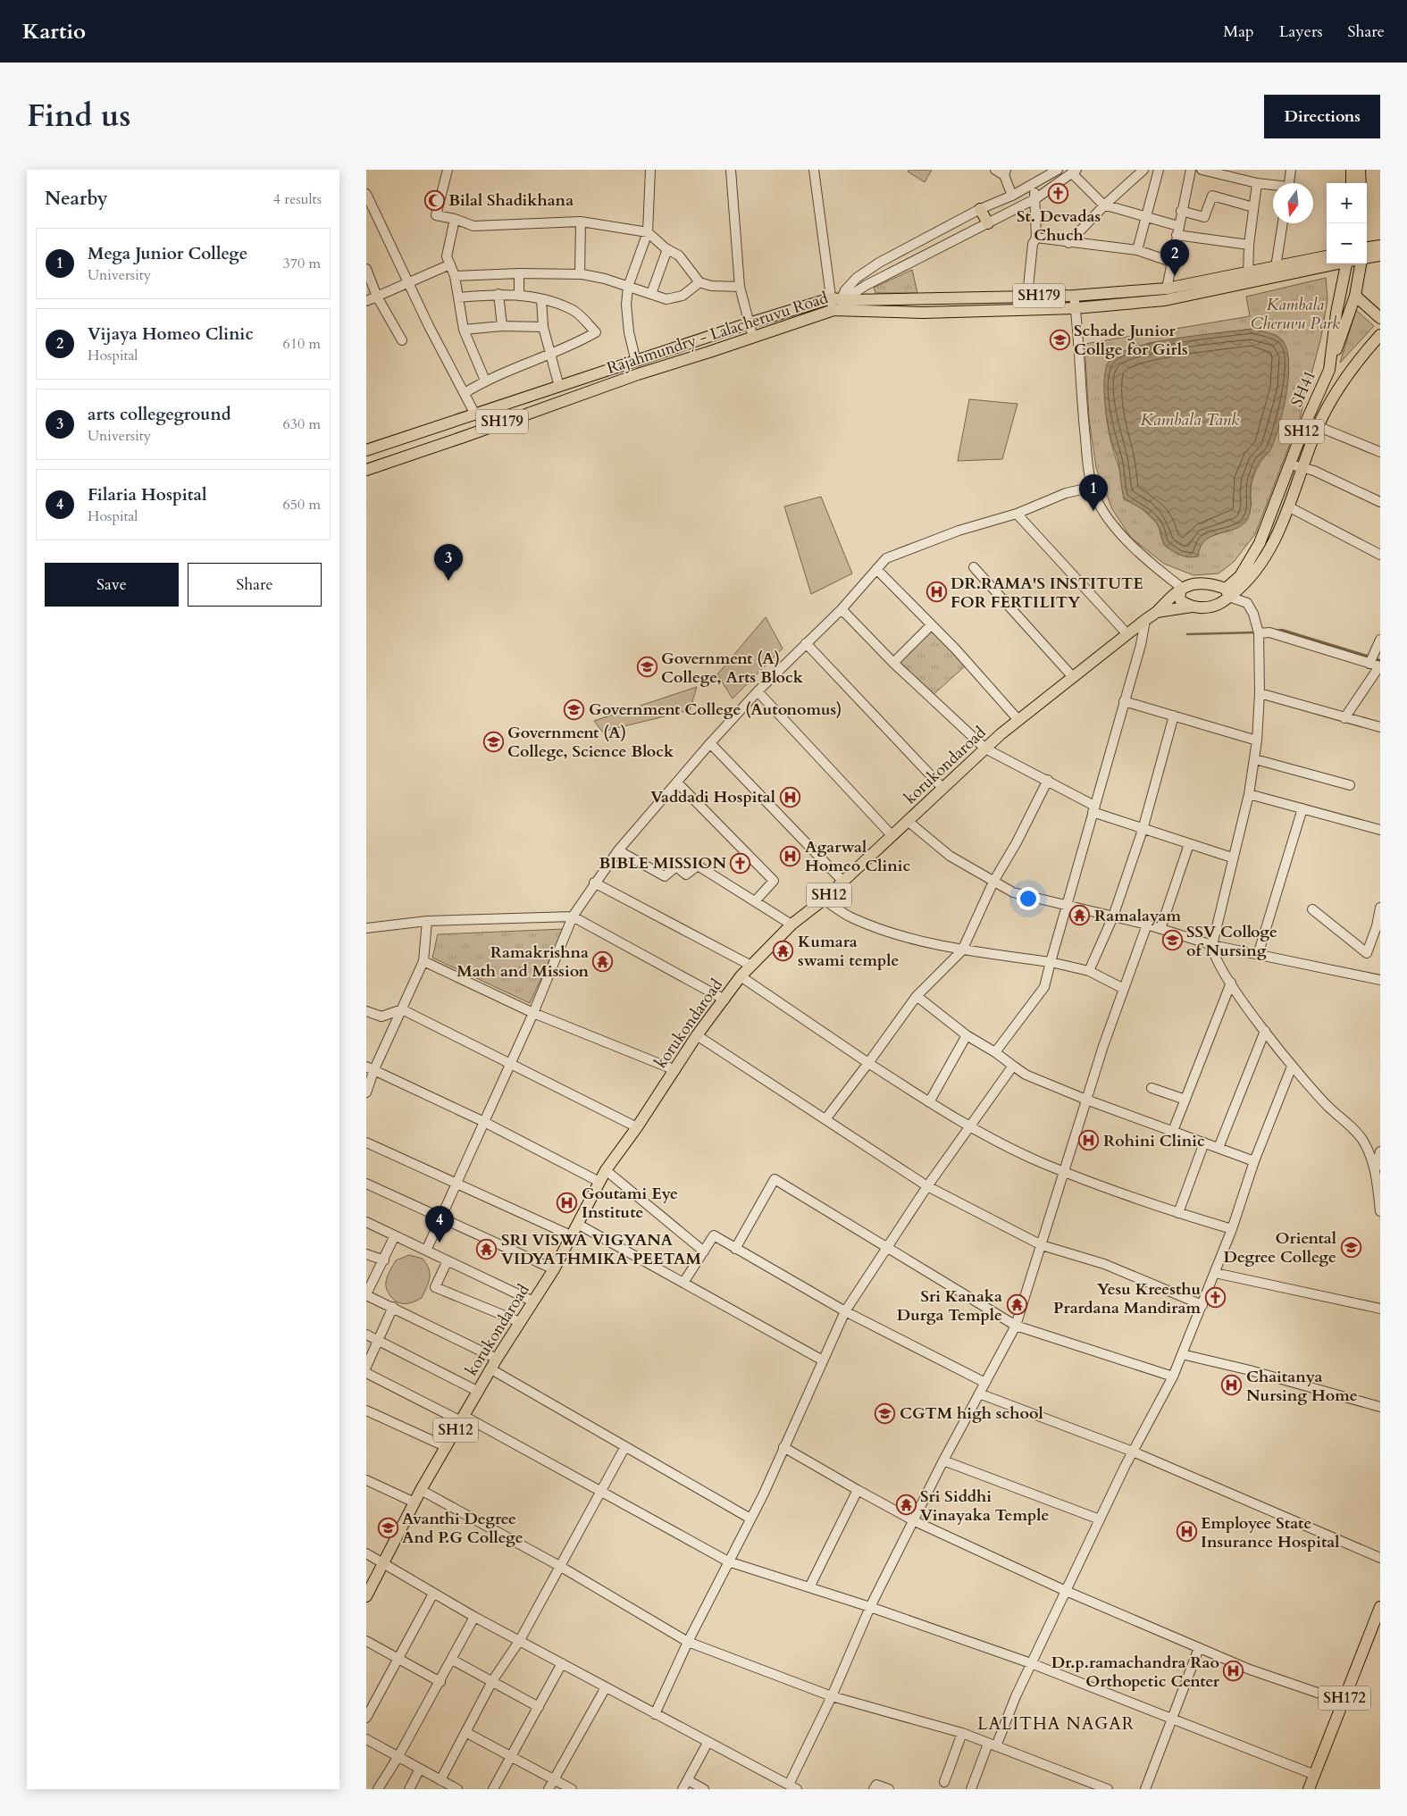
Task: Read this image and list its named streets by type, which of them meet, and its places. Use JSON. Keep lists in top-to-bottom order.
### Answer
{
  "streets": {
    "main road": [
      "SH179",
      "Rajahmundry - Lalacheruvu Road",
      "SH41",
      "SH12",
      "korukondaroad",
      "SH172"
    ]
  },
  "crossings": [
    ["SH179", "Rajahmundry - Lalacheruvu Road"],
    ["SH41", "SH12"],
    ["SH41", "korukondaroad"],
    ["SH12", "korukondaroad"]
  ],
  "districts": ["LALITHA NAGAR"],
  "water": ["Kambala Tank"],
  "parks": ["Kambala Cheruvu Park"],
  "places": {
    "church": ["St. Devadas Chuch", "BIBLE MISSION", "Yesu Kreesthu Prardana Mandiram"],
    "mosque": ["Bilal Shadikhana"],
    "school or university": [
      "Schade Junior Collge for Girls",
      "Government (A) College, Arts Block",
      "Government College (Autonomus)",
      "Government (A) College, Science Block",
      "SSV Colloge of Nursing",
      "Oriental Degree College",
      "CGTM high school",
      "Avanthi Degree And P.G College"
    ],
    "hospital": [
      "DR.RAMA'S INSTITUTE FOR FERTILITY",
      "Vaddadi Hospital",
      "Agarwal Homeo Clinic",
      "Rohini Clinic",
      "Goutami Eye Institute",
      "Chaitanya Nursing Home",
      "Employee State Insurance Hospital",
      "Dr.p.ramachandra Rao Orthopetic Center"
    ],
    "temple": [
      "Ramalayam",
      "Kumara swami temple",
      "Ramakrishna Math and Mission",
      "SRI VISWA VIGYANA VIDYATHMIKA PEETAM",
      "Sri Kanaka Durga Temple",
      "Sri Siddhi Vinayaka Temple"
    ]
  },
  "north": "bottom",
  "page": {
    "header": "Kartio",
    "nav": ["Map", "Layers", "Share"],
    "title": "Find us",
    "buttons": [
      "Directions",
      ["Save", "Share"]
    ],
    "heading": ["Nearby", "4 results"],
    "map_buttons": ["+", "−"],
    "list": [
      {
        "mark": "1",
        "name": "Mega Junior College",
        "note": "University",
        "value": "370 m"
      },
      {
        "mark": "2",
        "name": "Vijaya Homeo Clinic",
        "note": "Hospital",
        "value": "610 m"
      },
      {
        "mark": "3",
        "name": "arts collegeground",
        "note": "University",
        "value": "630 m"
      },
      {
        "mark": "4",
        "name": "Filaria Hospital",
        "note": "Hospital",
        "value": "650 m"
      }
    ],
    "pins": [
      "2",
      "1",
      "3",
      "4"
    ]
  }
}
